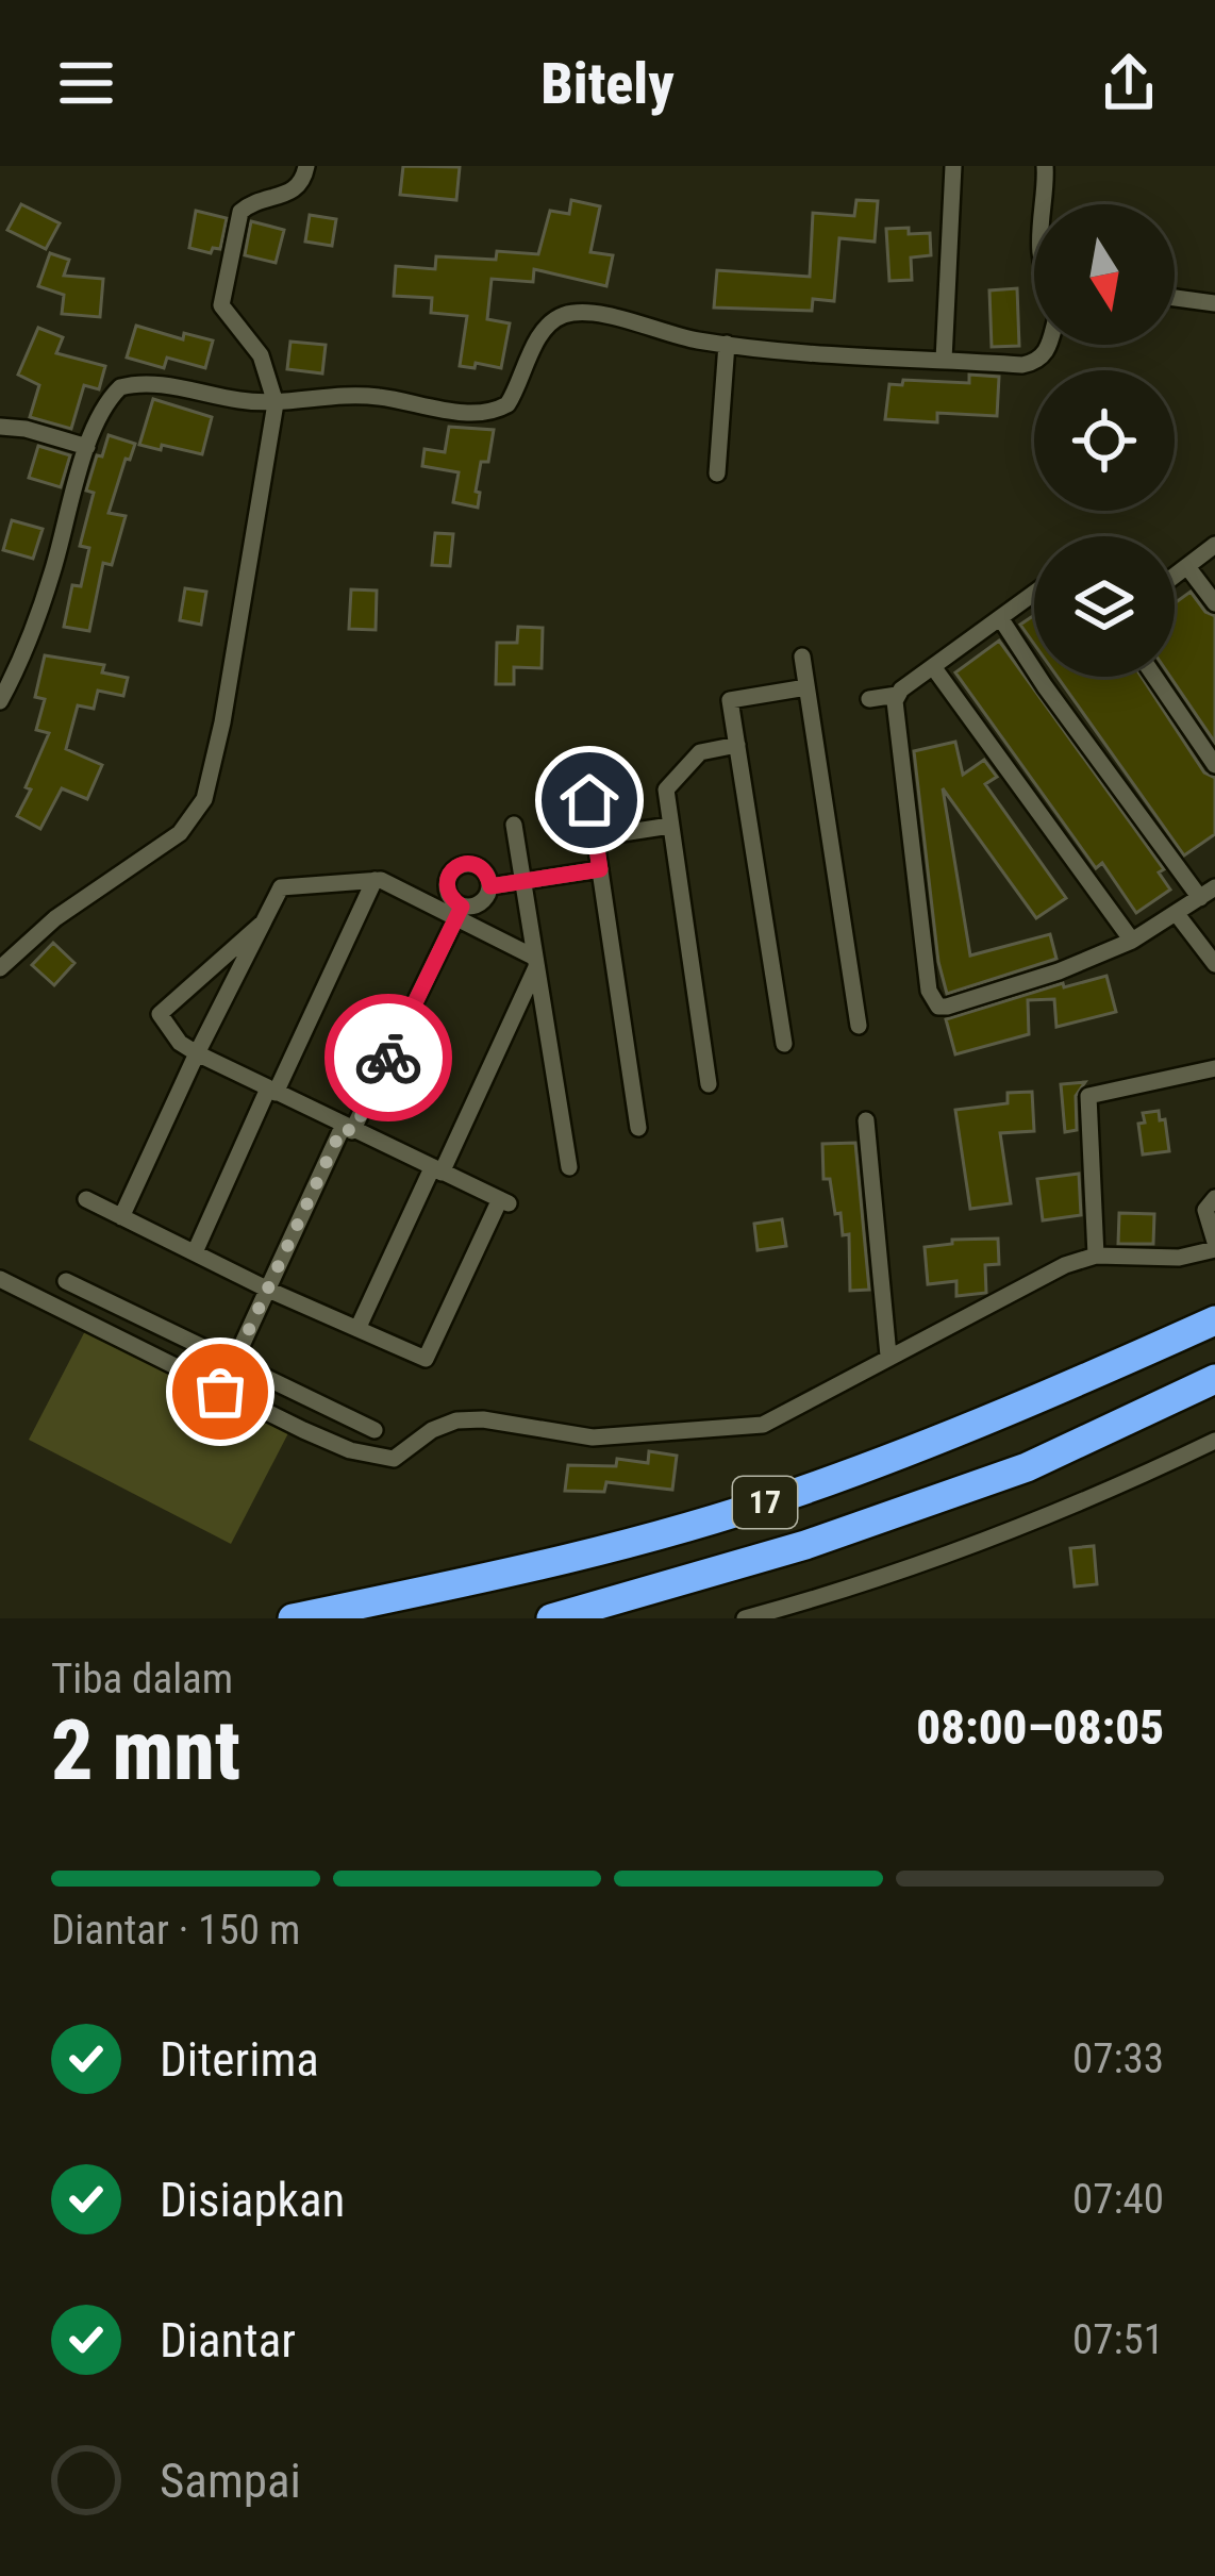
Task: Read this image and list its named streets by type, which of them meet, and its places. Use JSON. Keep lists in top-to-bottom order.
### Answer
{
  "streets": {
    "highway": ["17"]
  },
  "north": "bottom",
  "page": {
    "header": "Bitely",
    "heading": ["2 mnt", "Tiba dalam", "08:00–08:05"],
    "bar": "Diantar · 150 m",
    "list": [
      ["Diterima", "07:33"],
      ["Disiapkan", "07:40"],
      ["Diantar", "07:51"],
      "Sampai"
    ]
  }
}
